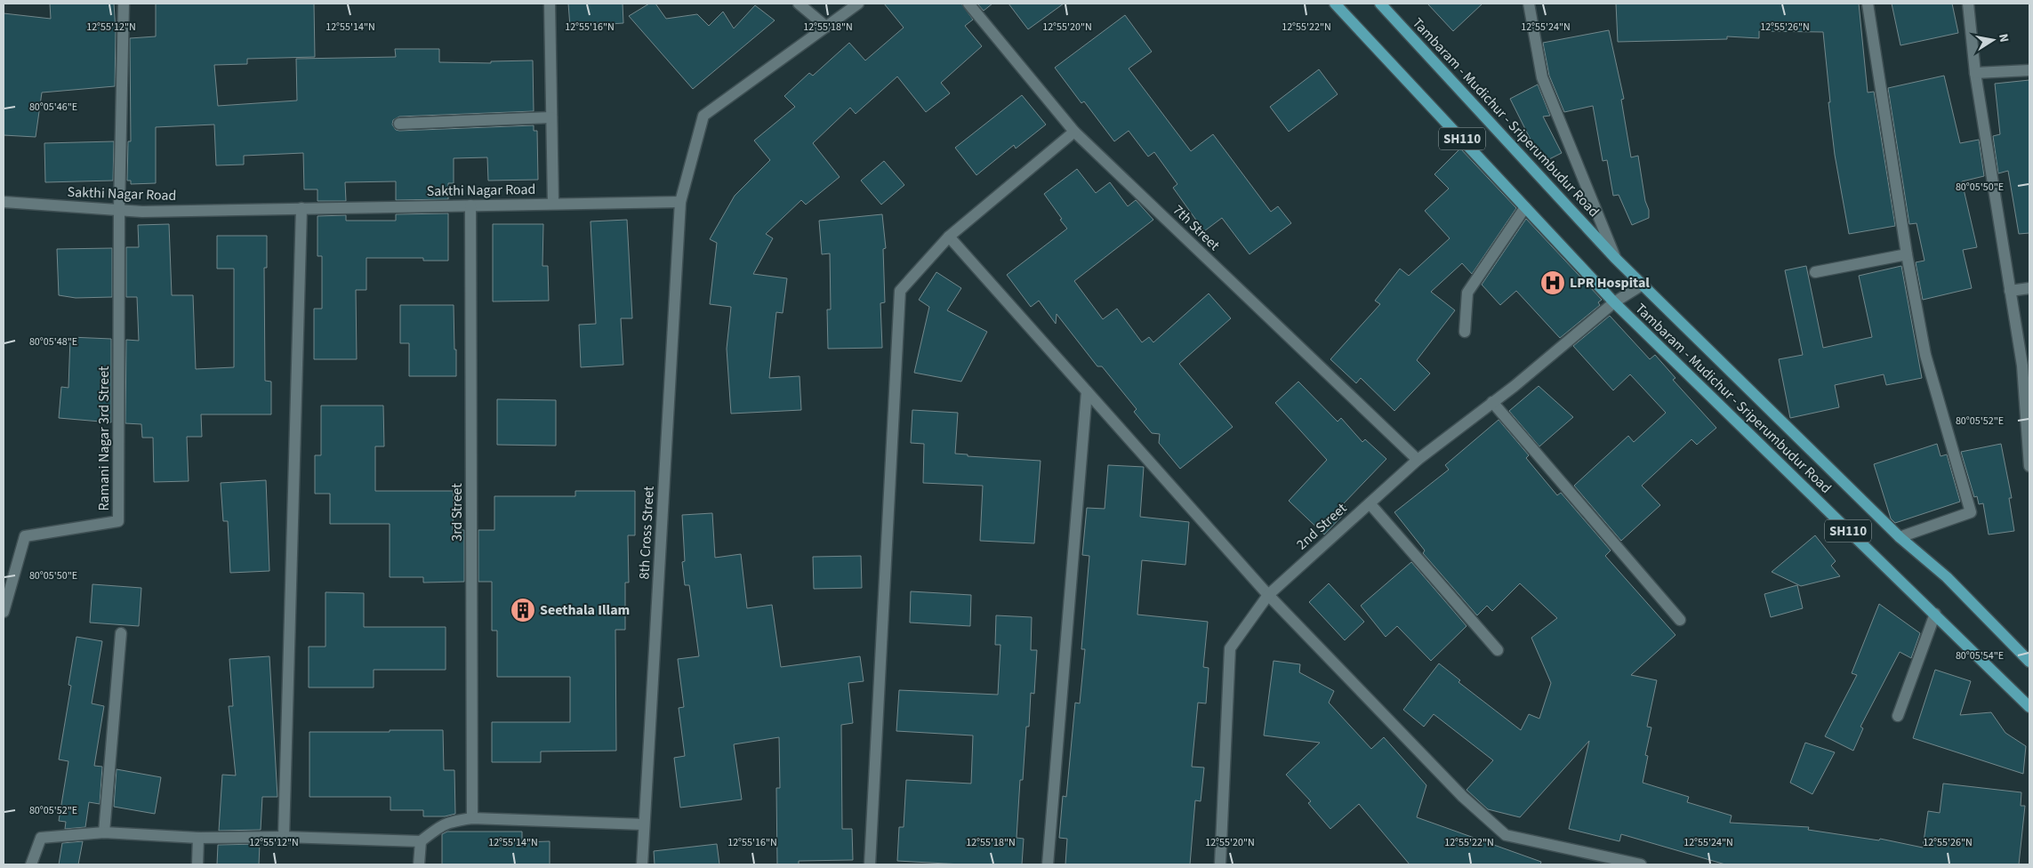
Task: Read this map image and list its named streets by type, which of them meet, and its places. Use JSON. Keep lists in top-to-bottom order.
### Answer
{
  "streets": {
    "main road": ["Tambaram - Mudichur - Sriperumbudur Road", "SH110"],
    "street": [
      "Sakthi Nagar Road",
      "7th Street",
      "Ramani Nagar 3rd Street",
      "3rd Street",
      "2nd Street",
      "8th Cross Street"
    ]
  },
  "crossings": [
    ["Tambaram - Mudichur - Sriperumbudur Road", "2nd Street"],
    ["Sakthi Nagar Road", "Ramani Nagar 3rd Street"],
    ["Sakthi Nagar Road", "3rd Street"],
    ["Sakthi Nagar Road", "8th Cross Street"],
    ["7th Street", "2nd Street"]
  ],
  "places": {
    "hospital": ["LPR Hospital"],
    "building": ["Seethala Illam"]
  },
  "north": "right",
  "coordinates": [
    "12°55'12\"N",
    "12°55'14\"N",
    "12°55'16\"N",
    "12°55'18\"N",
    "12°55'20\"N",
    "12°55'22\"N",
    "12°55'24\"N",
    "12°55'26\"N",
    "80°05'46\"E",
    "80°05'50\"E",
    "80°05'48\"E",
    "80°05'52\"E",
    "80°05'54\"E"
  ]
}
